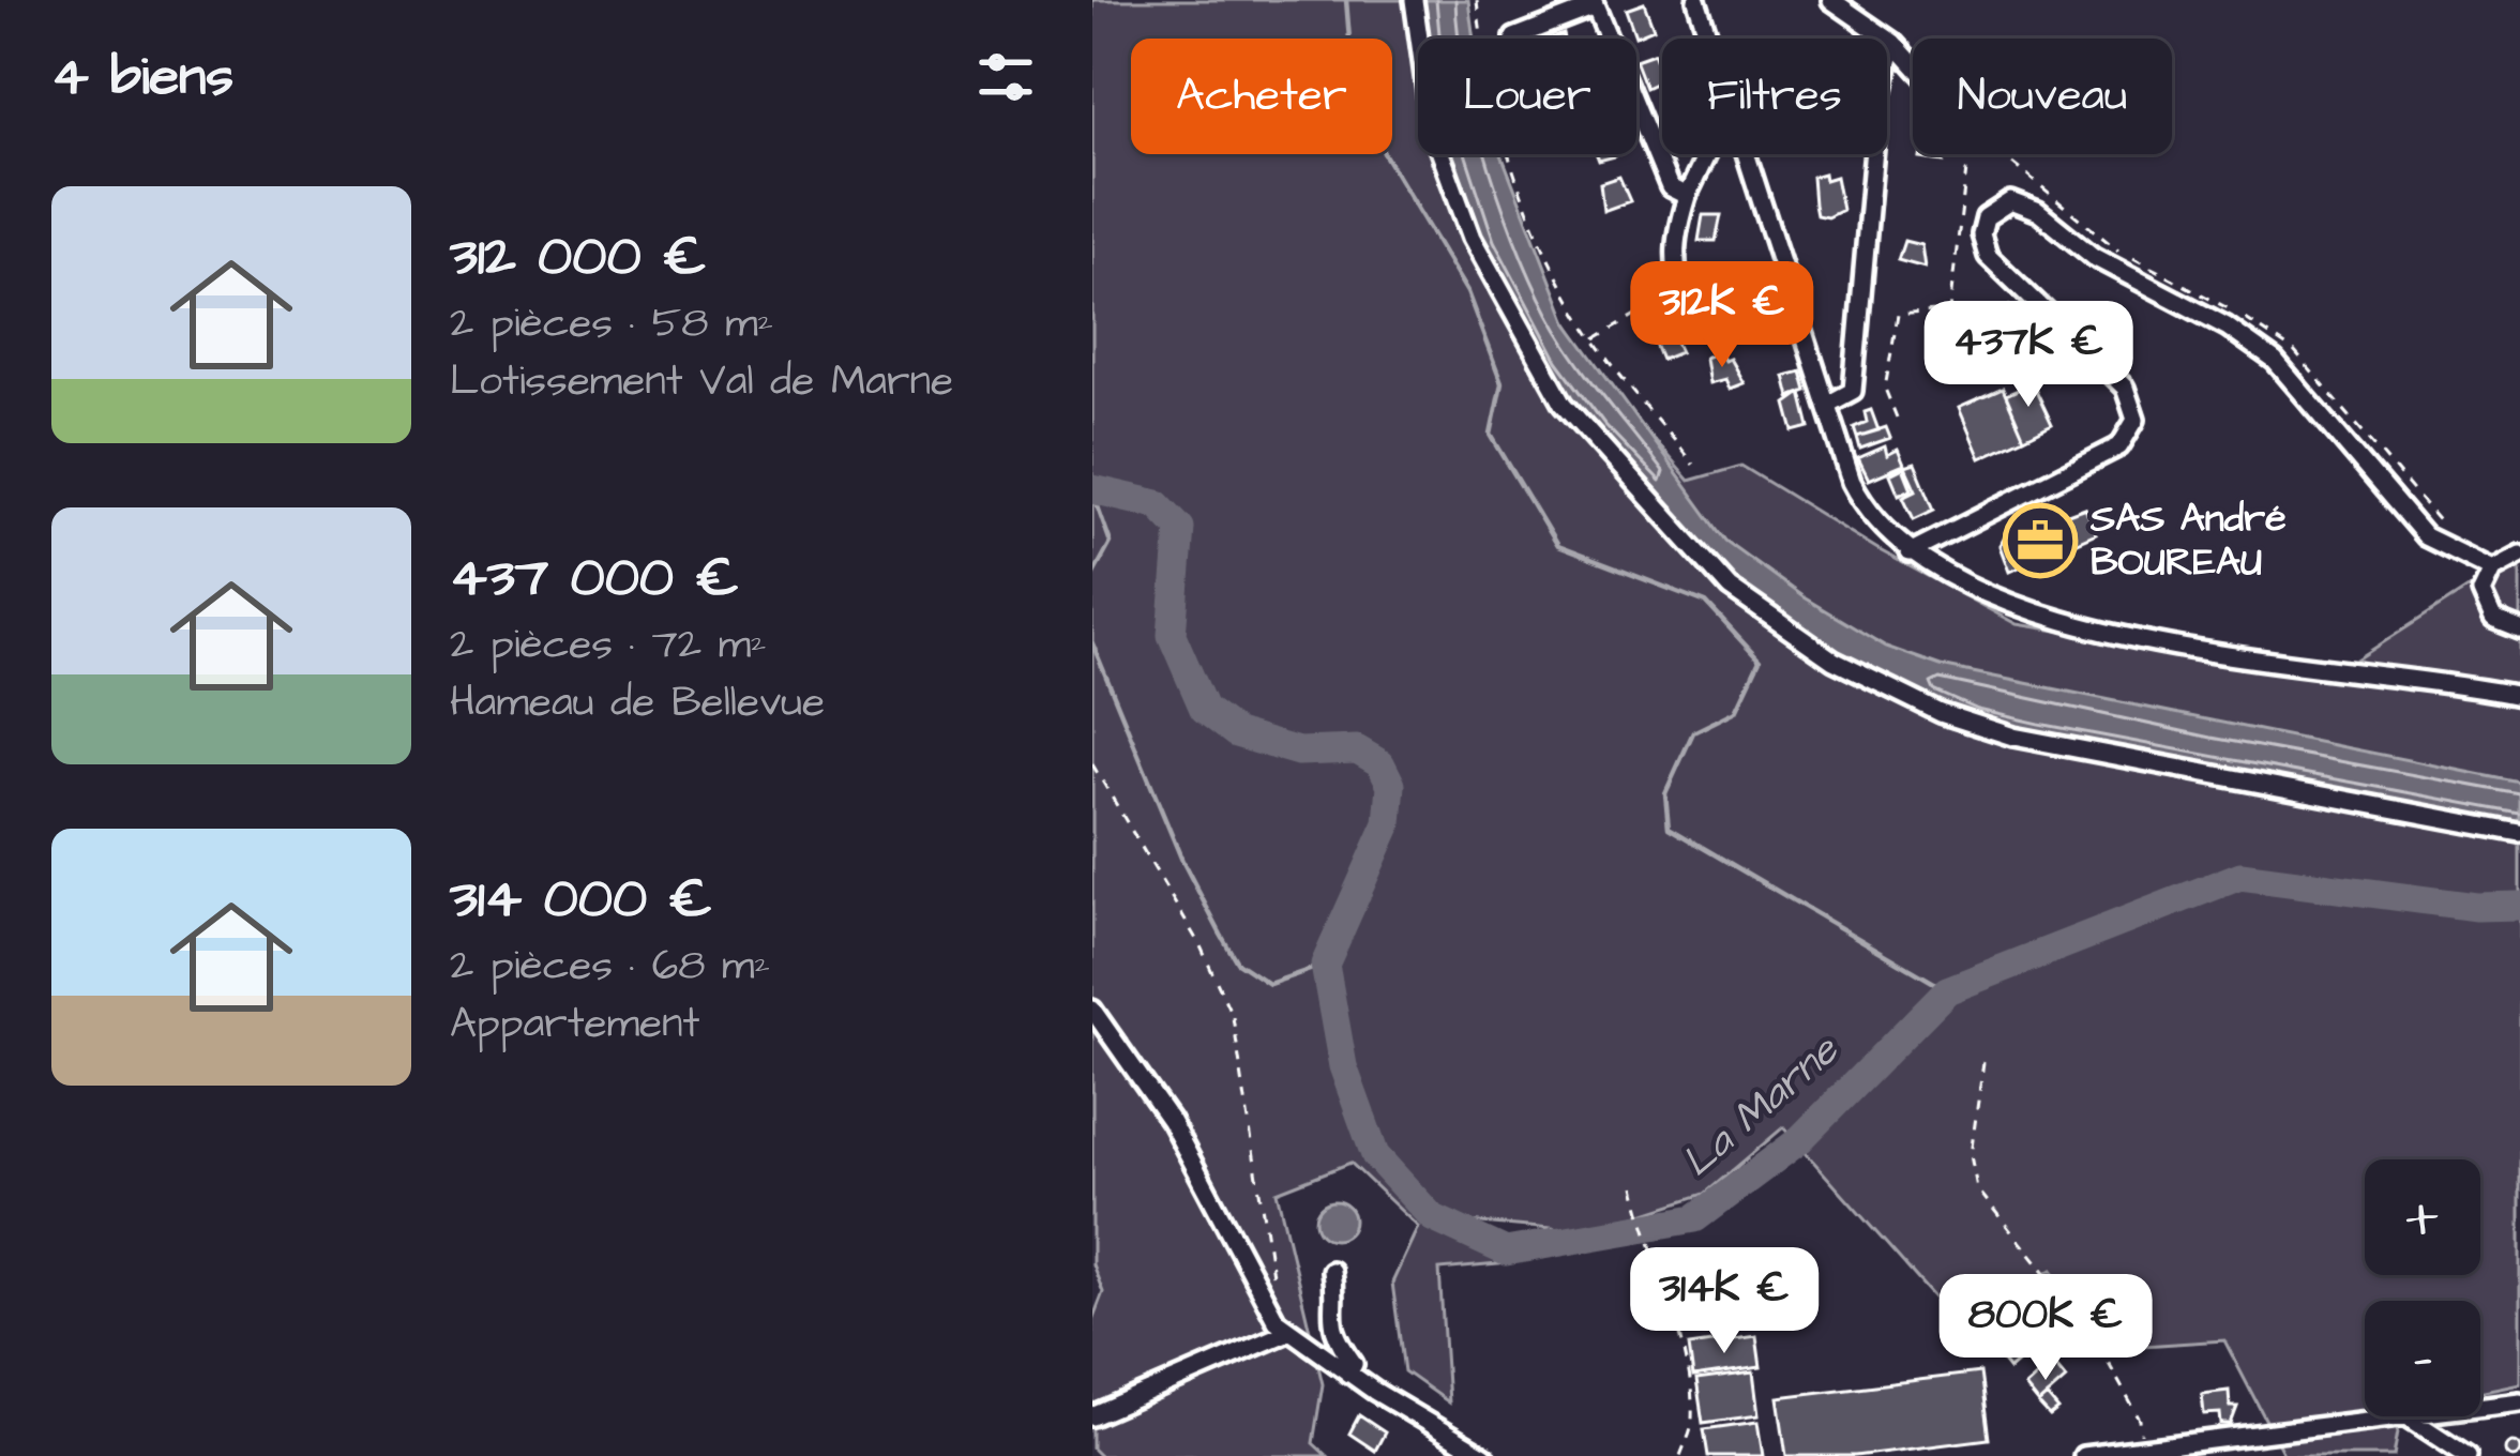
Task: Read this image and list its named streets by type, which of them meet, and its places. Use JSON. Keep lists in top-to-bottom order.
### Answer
{
  "water": ["La Marne"],
  "places": {
    "office": ["SAS André BOUREAU"]
  },
  "page": {
    "heading": "4 biens",
    "chip": [
      "Acheter",
      "Louer",
      "Filtres",
      "Nouveau"
    ],
    "list": [
      {
        "name": "312 000 €",
        "note": "2 pièces · 58 m² · Lotissement Val de Marne"
      },
      {
        "name": "437 000 €",
        "note": "2 pièces · 72 m² · Hameau de Bellevue"
      },
      {
        "name": "314 000 €",
        "note": "2 pièces · 68 m² · Appartement"
      }
    ],
    "price": [
      "312K €",
      "437K €",
      "314K €",
      "800K €"
    ],
    "map_buttons": ["+", "−"]
  }
}
